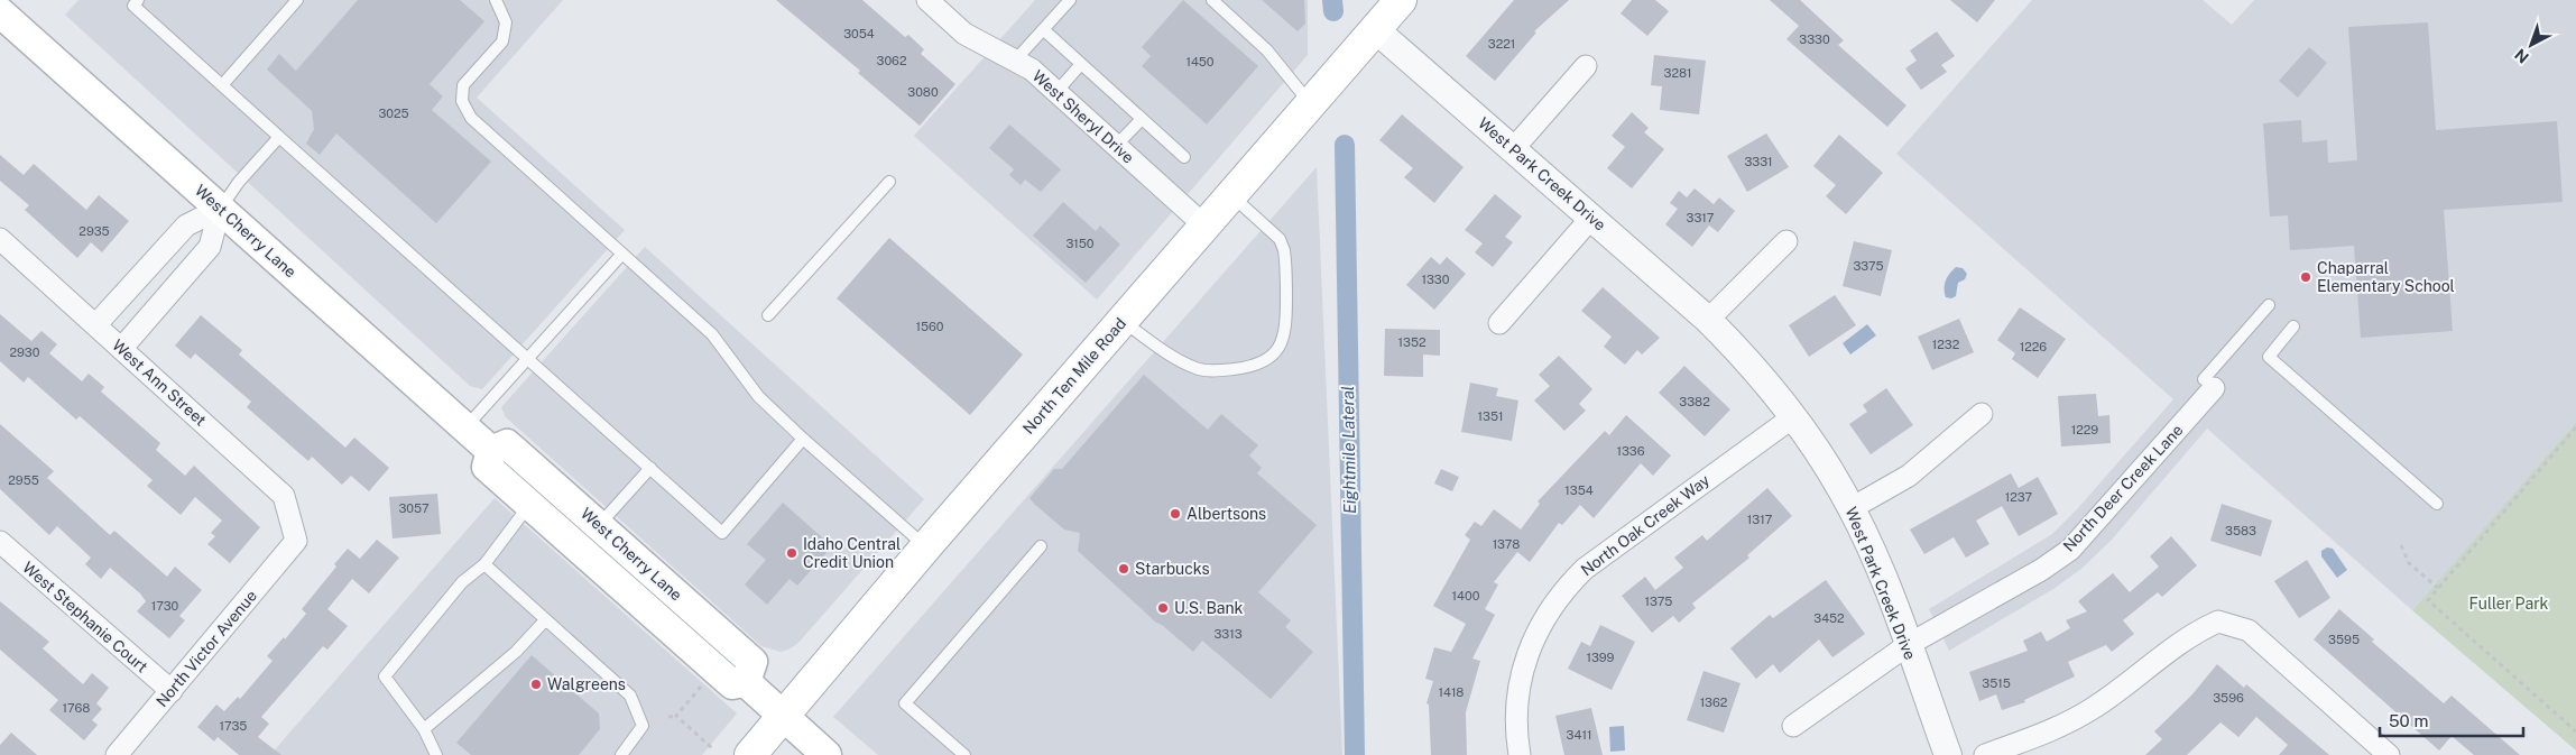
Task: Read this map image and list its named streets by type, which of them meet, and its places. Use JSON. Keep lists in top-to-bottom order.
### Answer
{
  "streets": {
    "main road": ["West Cherry Lane", "North Ten Mile Road"],
    "street": [
      "West Sheryl Drive",
      "West Park Creek Drive",
      "West Ann Street",
      "North Deer Creek Lane",
      "North Oak Creek Way",
      "West Stephanie Court",
      "North Victor Avenue"
    ]
  },
  "crossings": [
    ["West Sheryl Drive", "North Ten Mile Road"],
    ["West Park Creek Drive", "North Ten Mile Road"],
    ["West Park Creek Drive", "North Deer Creek Lane"],
    ["West Park Creek Drive", "North Oak Creek Way"],
    ["West Cherry Lane", "North Ten Mile Road"],
    ["West Ann Street", "North Victor Avenue"],
    ["West Stephanie Court", "North Victor Avenue"]
  ],
  "water": ["Eightmile Lateral"],
  "parks": ["Fuller Park"],
  "places": [
    "Chaparral Elementary School",
    "Albertsons",
    "Idaho Central Credit Union",
    "Starbucks",
    "U.S. Bank",
    "Walgreens"
  ],
  "house_numbers": [
    "3054",
    "3330",
    "3221",
    "3062",
    "1450",
    "3281",
    "3080",
    "3025",
    "3331",
    "3317",
    "2935",
    "3150",
    "3375",
    "1330",
    "1560",
    "1352",
    "1232",
    "1226",
    "2930",
    "3382",
    "1351",
    "1229",
    "1336",
    "2955",
    "1354",
    "1237",
    "3057",
    "1317",
    "3583",
    "1378",
    "1400",
    "1375",
    "1730",
    "3452",
    "3313",
    "3595",
    "1399",
    "3515",
    "1418",
    "3596",
    "1362",
    "1768",
    "1735",
    "3411"
  ],
  "scale_bar": "50 m",
  "north": "bottom left"
}
